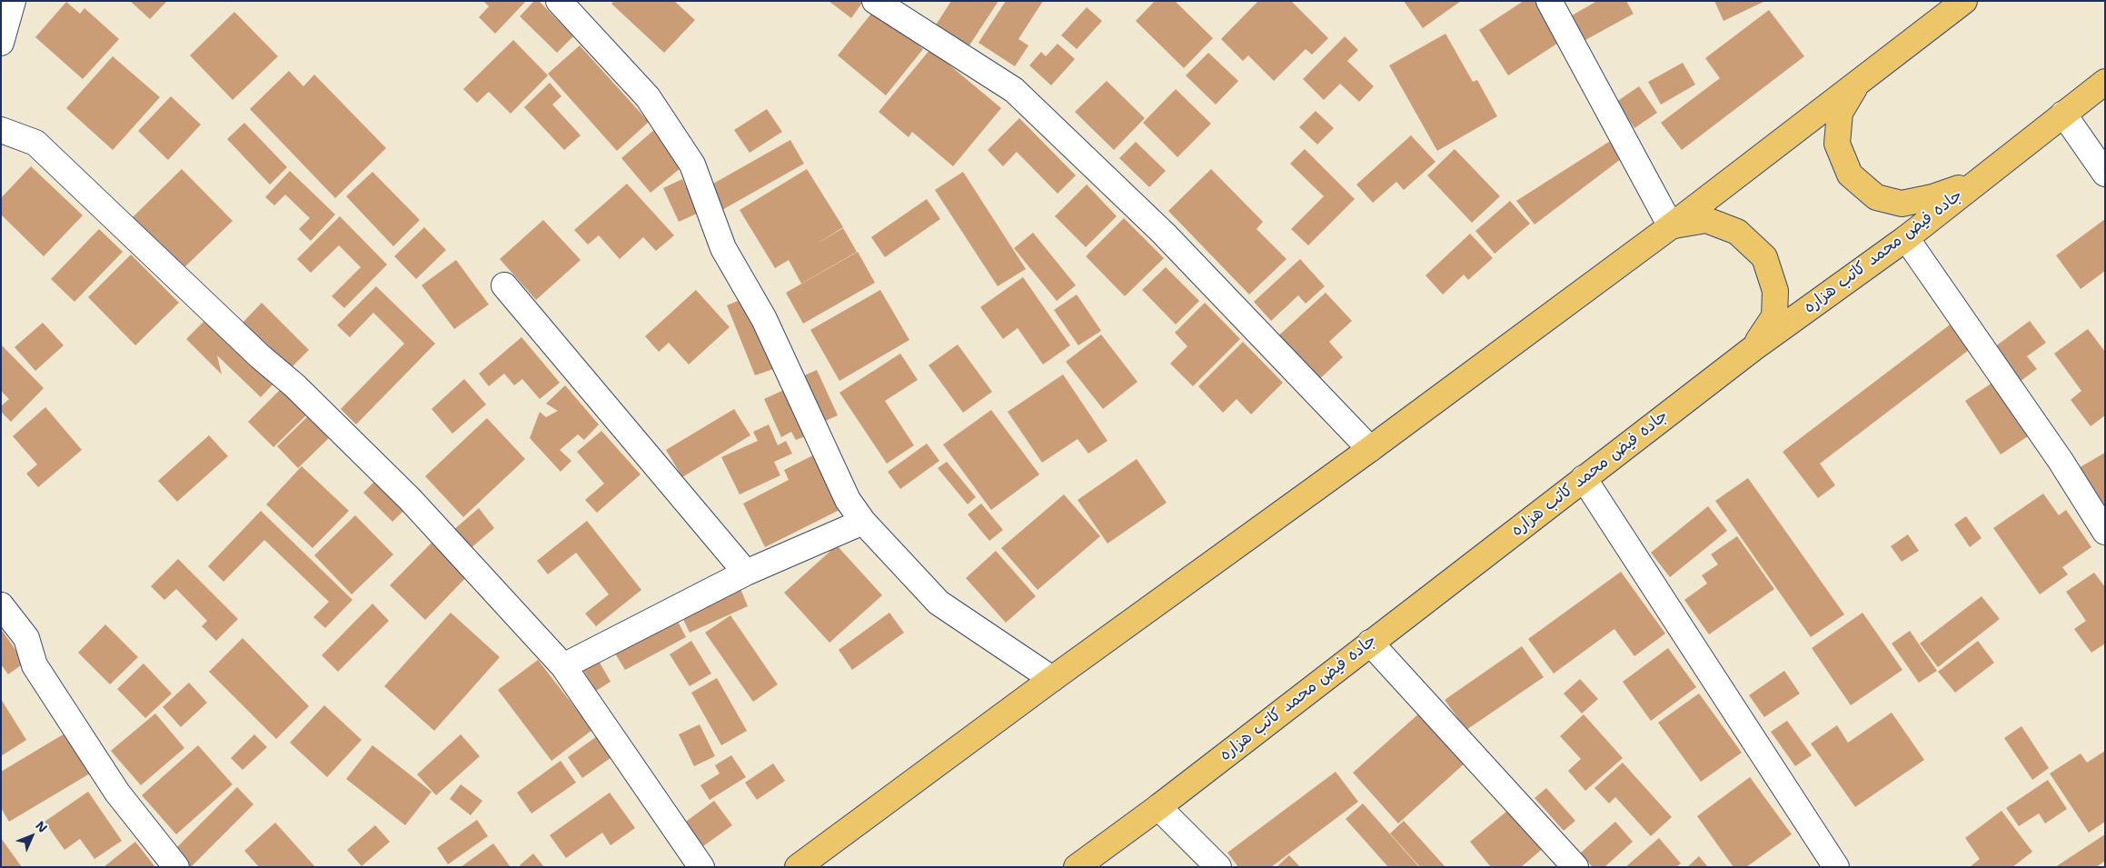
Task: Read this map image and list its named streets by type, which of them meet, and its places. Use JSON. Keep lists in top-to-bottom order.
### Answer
{
  "streets": {
    "main road": ["جاده فیض محمد کاتب هزاره"]
  },
  "north": "top right"
}
